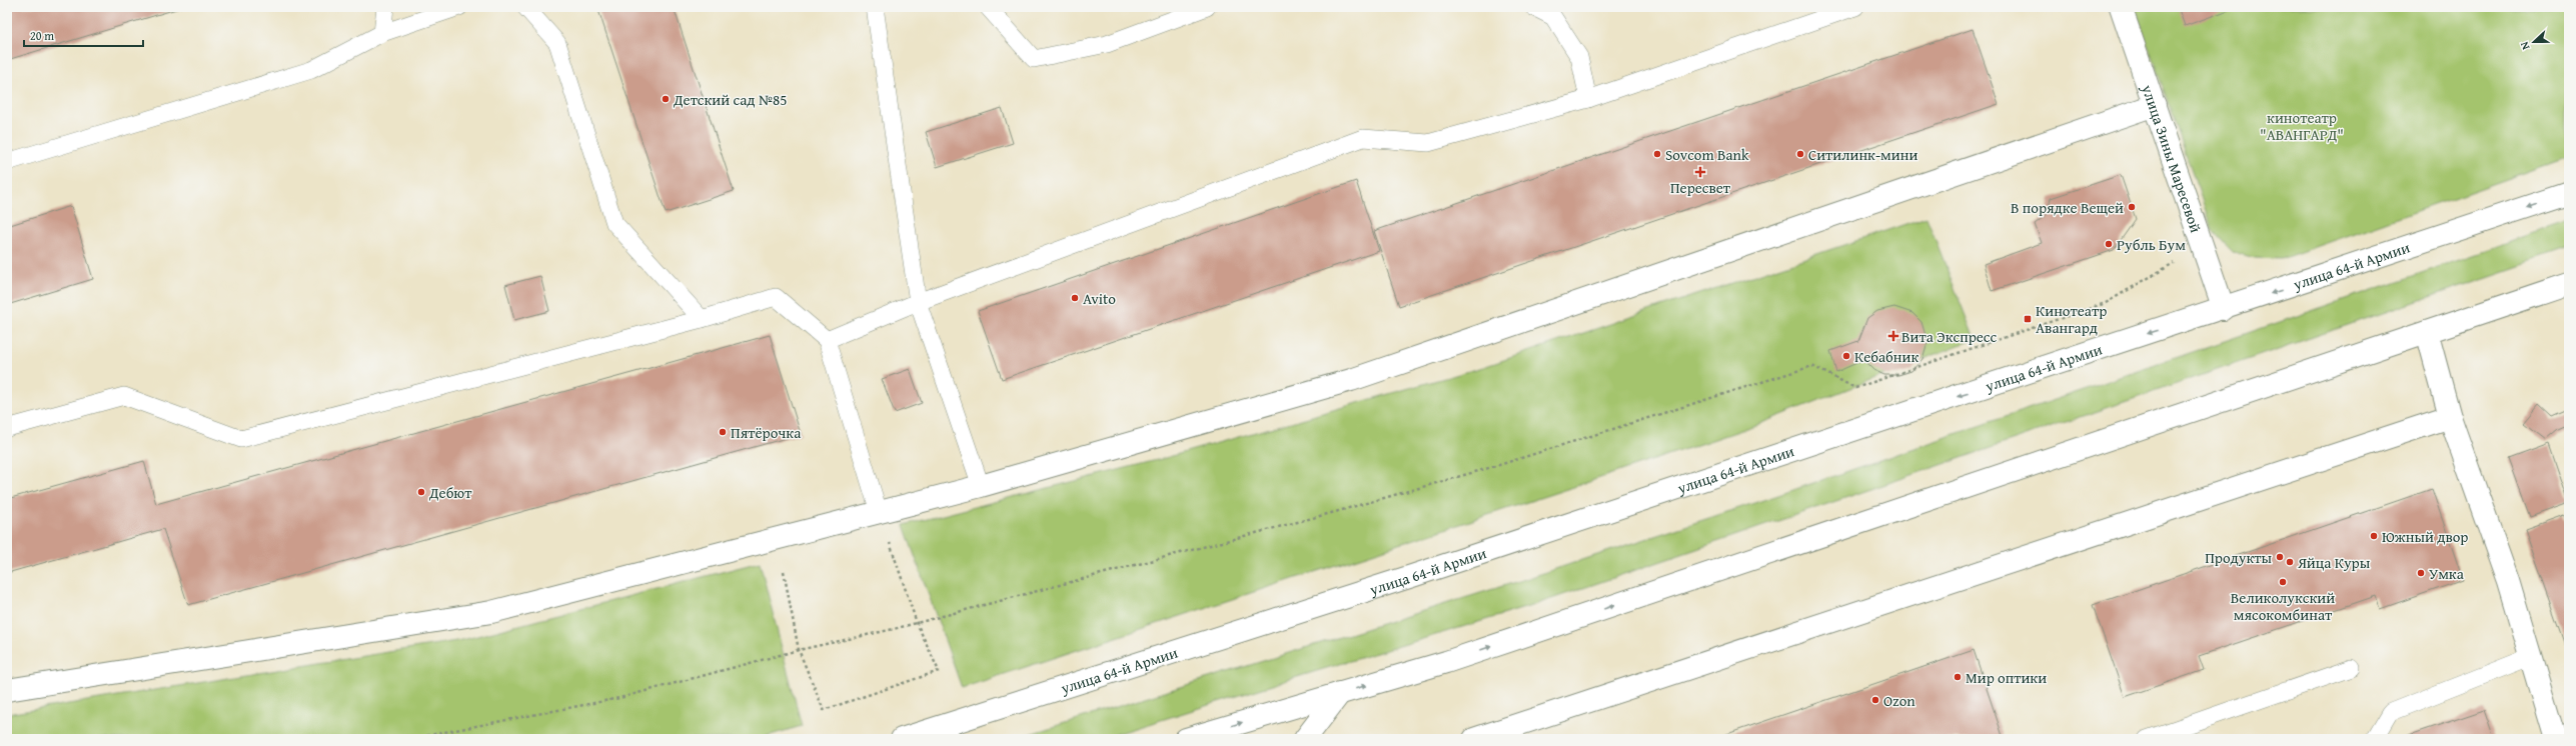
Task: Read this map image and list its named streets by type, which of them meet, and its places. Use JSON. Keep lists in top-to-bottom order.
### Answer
{
  "streets": {
    "main road": ["улица Зины Маресевой", "улица 64-й Армии"]
  },
  "crossings": [
    ["улица Зины Маресевой", "улица 64-й Армии"]
  ],
  "parks": ["кинотеатр \"АВАНГАРД\""],
  "places": {
    "other": [
      "Детский сад №85",
      "Sovcom Bank",
      "Ситилинк-мини",
      "В порядке Вещей",
      "Рубль Бум",
      "Avito",
      "Кебабник",
      "Пятёрочка",
      "Дебют",
      "Южный двор",
      "Продукты",
      "Яйца Куры",
      "Умка",
      "Великолукский мясокомбинат",
      "Мир оптики",
      "Ozon"
    ],
    "health": ["Пересвет", "Вита Экспресс"],
    "transit": ["Кинотеатр Авангард"]
  },
  "scale_bar": "20 m",
  "north": "left"
}
